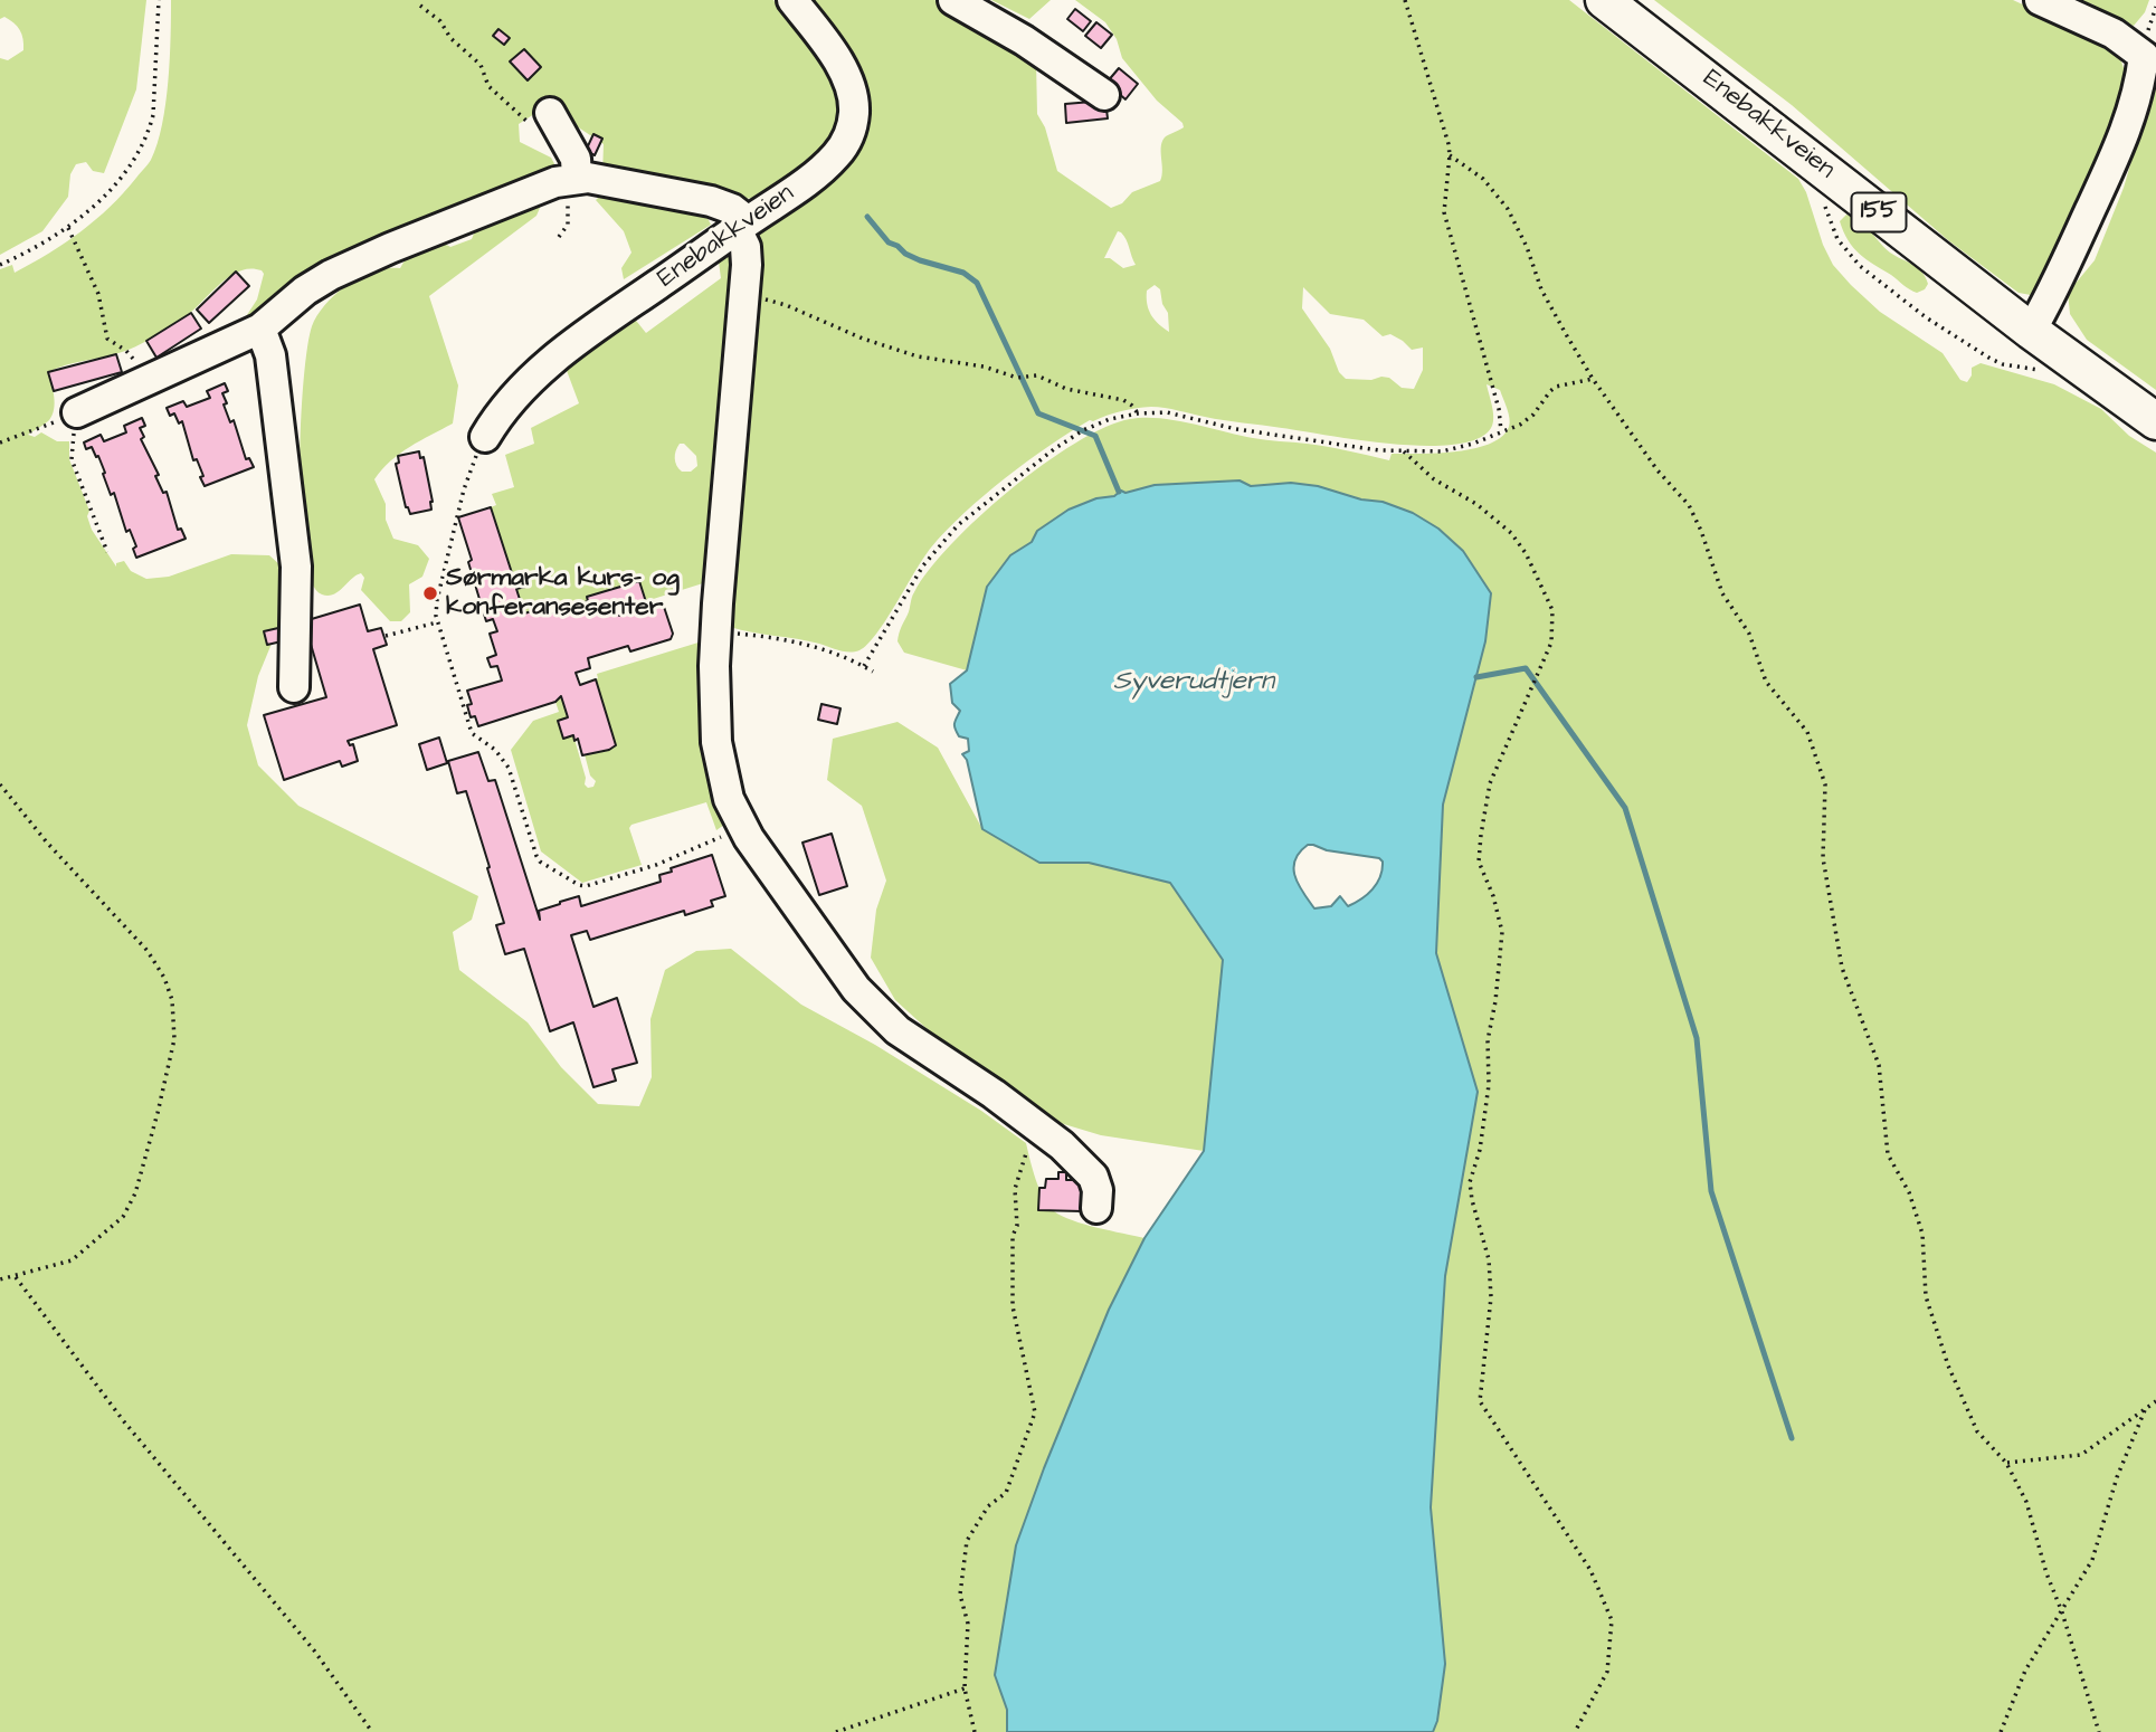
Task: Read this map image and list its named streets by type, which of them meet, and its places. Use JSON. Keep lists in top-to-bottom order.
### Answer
{
  "streets": {
    "main road": ["Enebakkveien", "155"]
  },
  "water": ["Syverudtjern"],
  "places": ["Sørmarka kurs- og konferansesenter"]
}
